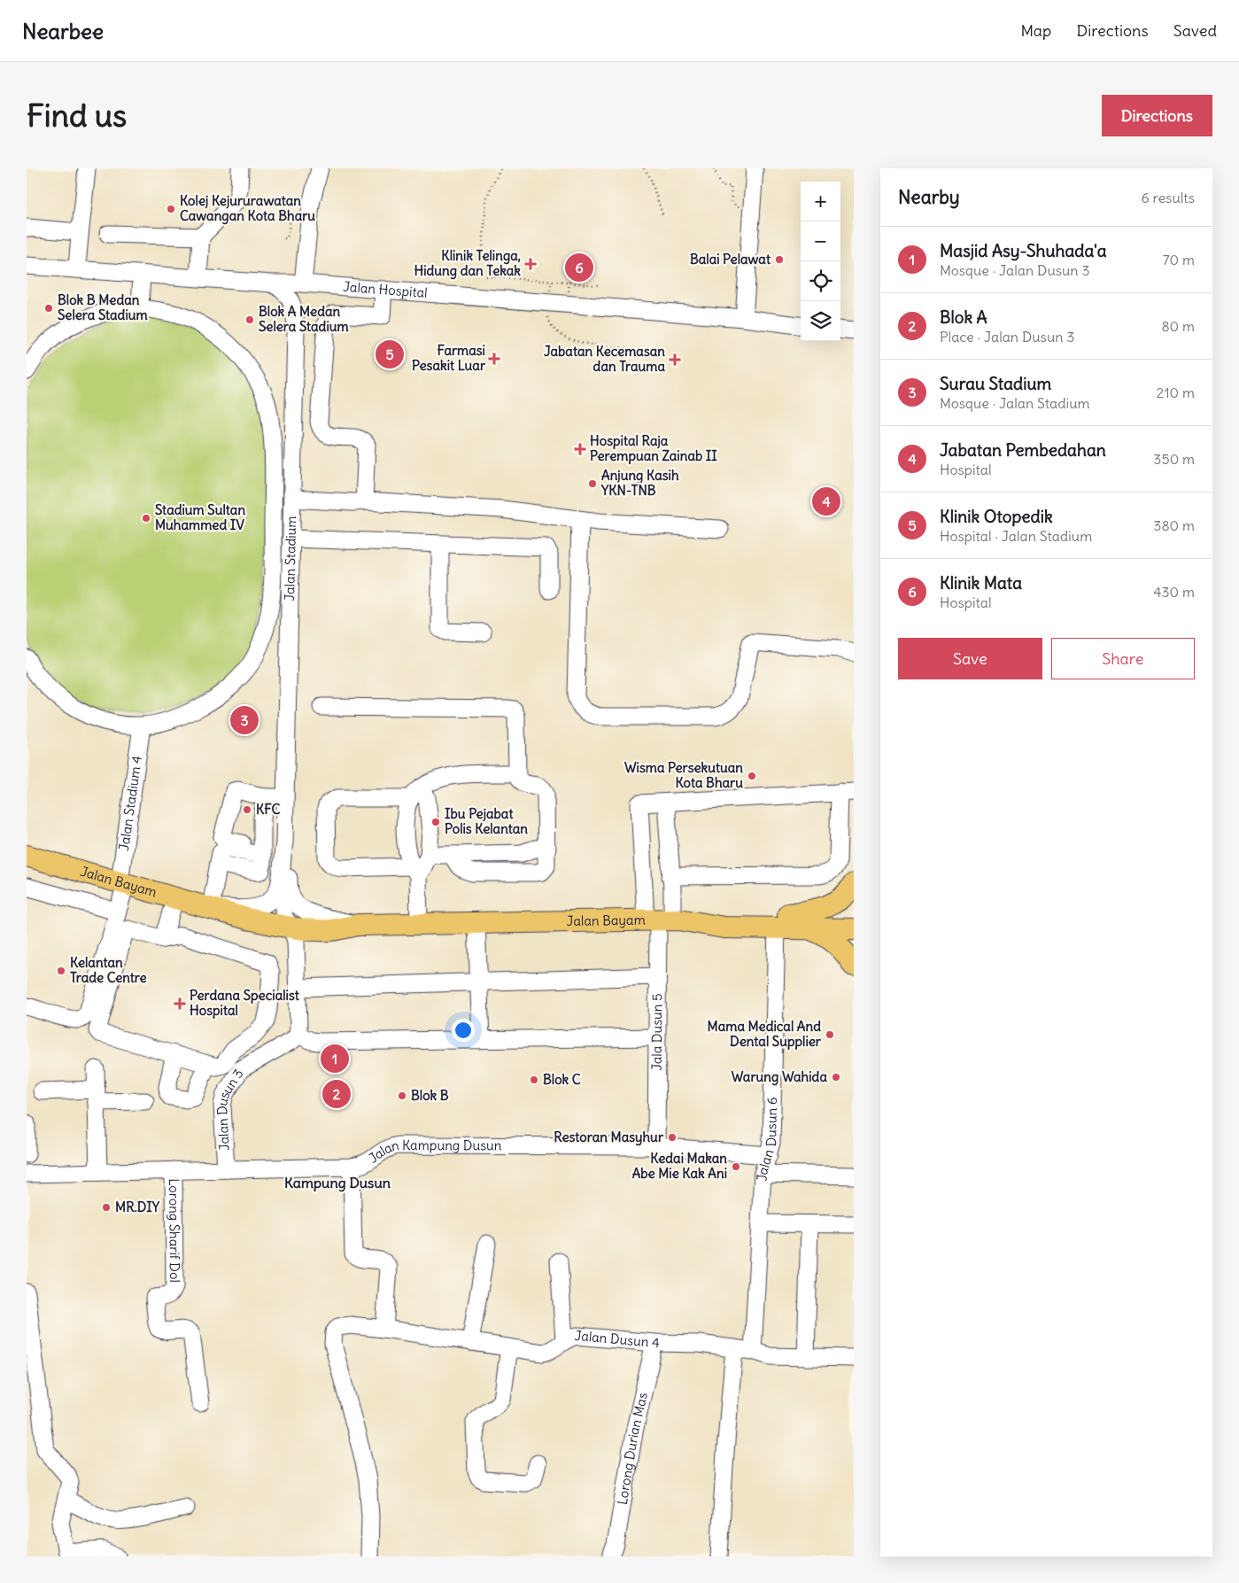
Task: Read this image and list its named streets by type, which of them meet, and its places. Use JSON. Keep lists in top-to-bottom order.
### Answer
{
  "streets": {
    "main road": ["Jalan Bayam"],
    "street": [
      "Jalan Hospital",
      "Jalan Stadium",
      "Jalan Stadium 4",
      "Jala Dusun 5",
      "Jalan Dusun 3",
      "Jalan Dusun 6",
      "Jalan Kampung Dusun",
      "Lorong Sharif Dol",
      "Jalan Dusun 4",
      "Lorong Durian Mas"
    ]
  },
  "crossings": [
    ["Jalan Hospital", "Jalan Stadium"],
    ["Jalan Stadium", "Jalan Bayam"],
    ["Jalan Stadium 4", "Jalan Bayam"],
    ["Jalan Bayam", "Jala Dusun 5"],
    ["Jalan Bayam", "Jalan Dusun 6"],
    ["Jala Dusun 5", "Jalan Kampung Dusun"],
    ["Jalan Dusun 3", "Jalan Kampung Dusun"],
    ["Jalan Dusun 6", "Jalan Kampung Dusun"],
    ["Jalan Dusun 6", "Jalan Dusun 4"],
    ["Jalan Kampung Dusun", "Lorong Sharif Dol"],
    ["Jalan Dusun 4", "Lorong Durian Mas"]
  ],
  "districts": ["Kampung Dusun"],
  "places": {
    "other": [
      "Kolej Kejururawatan Cawangan Kota Bharu",
      "Balai Pelawat",
      "Blok B Medan Selera Stadium",
      "Blok A Medan Selera Stadium",
      "Anjung Kasih YKN-TNB",
      "Stadium Sultan Muhammed IV",
      "Wisma Persekutuan Kota Bharu",
      "KFC",
      "Ibu Pejabat Polis Kelantan",
      "Kelantan Trade Centre",
      "Mama Medical And Dental Supplier",
      "Warung Wahida",
      "Blok C",
      "Blok B",
      "Restoran Masyhur",
      "Kedai Makan Abe Mie Kak Ani",
      "MR.DIY"
    ],
    "health": [
      "Klinik Telinga, Hidung dan Tekak",
      "Farmasi Pesakit Luar",
      "Jabatan Kecemasan dan Trauma",
      "Hospital Raja Perempuan Zainab II",
      "Perdana Specialist Hospital"
    ]
  },
  "page": {
    "header": "Nearbee",
    "nav": ["Map", "Directions", "Saved"],
    "buttons": [
      "Directions",
      ["Save", "Share"]
    ],
    "title": "Find us",
    "heading": ["Nearby", "6 results"],
    "map_buttons": ["+", "−"],
    "list": [
      {
        "mark": "1",
        "name": "Masjid Asy-Shuhada'a",
        "note": "Mosque · Jalan Dusun 3",
        "value": "70 m"
      },
      {
        "mark": "2",
        "name": "Blok A",
        "note": "Place · Jalan Dusun 3",
        "value": "80 m"
      },
      {
        "mark": "3",
        "name": "Surau Stadium",
        "note": "Mosque · Jalan Stadium",
        "value": "210 m"
      },
      {
        "mark": "4",
        "name": "Jabatan Pembedahan",
        "note": "Hospital",
        "value": "350 m"
      },
      {
        "mark": "5",
        "name": "Klinik Otopedik",
        "note": "Hospital · Jalan Stadium",
        "value": "380 m"
      },
      {
        "mark": "6",
        "name": "Klinik Mata",
        "note": "Hospital",
        "value": "430 m"
      }
    ],
    "pins": [
      "6",
      "5",
      "4",
      "3",
      "1",
      "2"
    ]
  }
}
